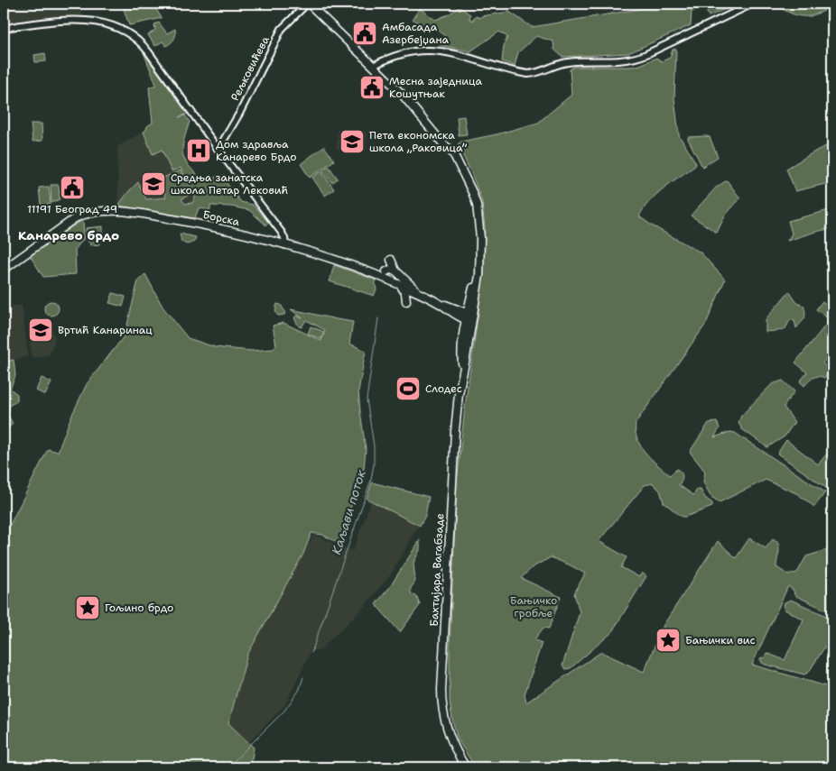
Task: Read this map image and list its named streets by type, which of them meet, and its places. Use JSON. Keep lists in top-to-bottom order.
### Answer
{
  "streets": {
    "main road": ["Борска", "Бахтијара Вагабзаде"],
    "street": ["Рељковићева"]
  },
  "crossings": [
    ["Рељковићева", "Бахтијара Вагабзаде"],
    ["Борска", "Бахтијара Вагабзаде"]
  ],
  "districts": ["Канарево брдо"],
  "water": ["Каљави поток"],
  "parks": ["Бањичко гробље"],
  "places": {
    "public building": ["Амбасада Азербејџана", "Месна заједница Кошутњак", "11191 Београд 49"],
    "school or university": ["Пета економска школа „Раковица”", "Средња занатска школа Петар Лековић", "Вртић Канаринац"],
    "hospital": ["Дом здравља Канарево Брдо"],
    "sports": ["Слодес"],
    "place": ["Гољино брдо", "Бањички вис"]
  }
}
